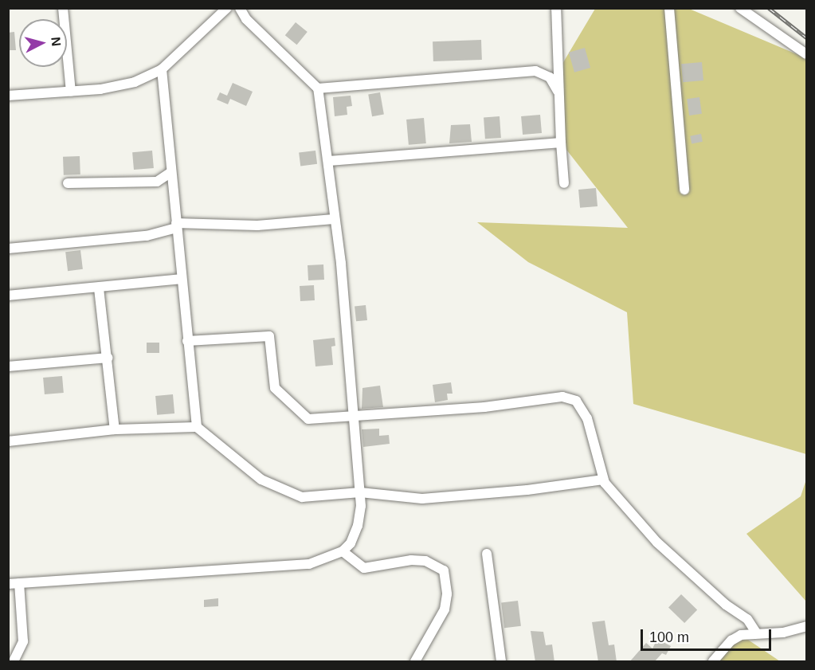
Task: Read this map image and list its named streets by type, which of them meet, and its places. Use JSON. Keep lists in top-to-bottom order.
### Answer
{
  "scale_bar": "100 m",
  "north": "right"
}
